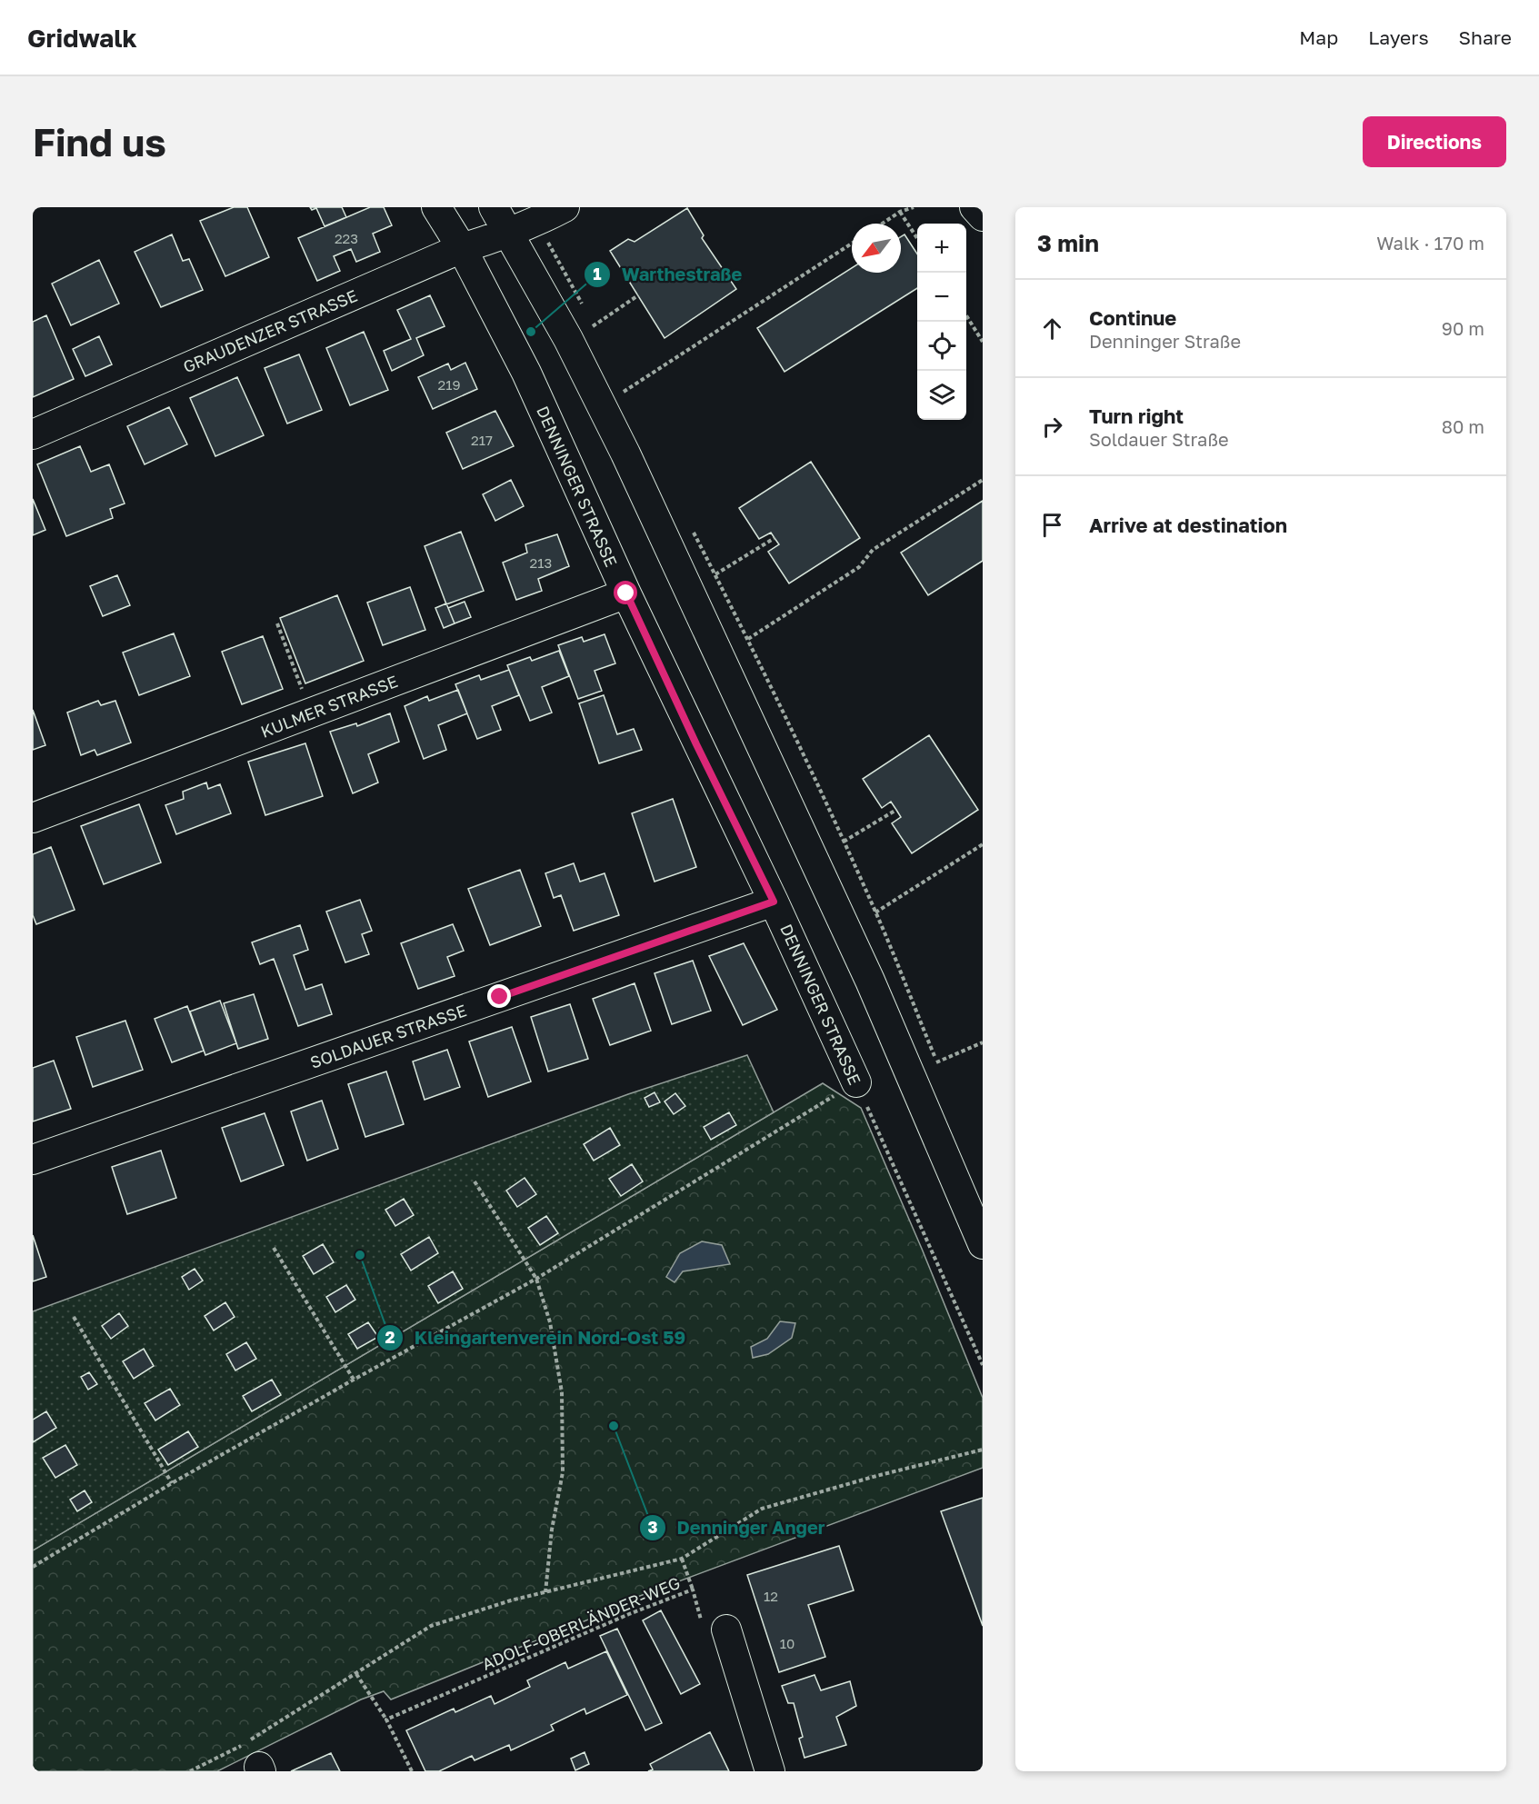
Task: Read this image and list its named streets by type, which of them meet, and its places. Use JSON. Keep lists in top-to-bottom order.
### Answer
{
  "streets": {
    "street": [
      "GRAUDENZER STRASSE",
      "DENNINGER STRASSE",
      "KULMER STRASSE",
      "SOLDAUER STRASSE"
    ],
    "path": ["ADOLF-OBERLÄNDER-WEG"]
  },
  "crossings": [
    ["GRAUDENZER STRASSE", "DENNINGER STRASSE"],
    ["DENNINGER STRASSE", "KULMER STRASSE"],
    ["DENNINGER STRASSE", "SOLDAUER STRASSE"]
  ],
  "places": ["Warthestraße", "Kleingartenverein Nord-Ost 59", "Denninger Anger"],
  "house_numbers": [
    "223",
    "219",
    "217",
    "213",
    "12",
    "10"
  ],
  "north": "bottom left",
  "page": {
    "header": "Gridwalk",
    "nav": ["Map", "Layers", "Share"],
    "buttons": "Directions",
    "title": "Find us",
    "heading": ["3 min", "Walk · 170 m"],
    "map_buttons": ["+", "−"],
    "list": [
      ["Continue", "Denninger Straße", "90 m"],
      ["Turn right", "Soldauer Straße", "80 m"],
      "Arrive at destination"
    ]
  }
}
